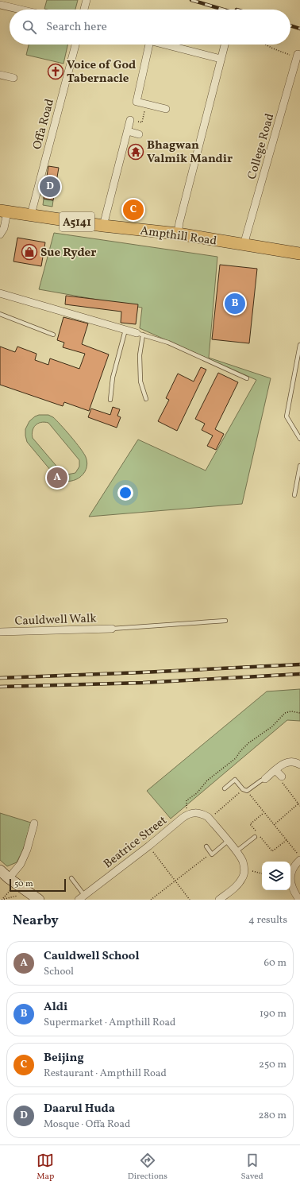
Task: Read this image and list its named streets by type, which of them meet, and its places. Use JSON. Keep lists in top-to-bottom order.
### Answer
{
  "streets": {
    "main road": ["A5141", "Ampthill Road"],
    "street": [
      "Offa Road",
      "College Road",
      "Cauldwell Walk",
      "Beatrice Street"
    ]
  },
  "crossings": [
    ["Offa Road", "Ampthill Road"],
    ["College Road", "Ampthill Road"]
  ],
  "places": {
    "church": ["Voice of God Tabernacle"],
    "temple": ["Bhagwan Valmik Mandir"],
    "shop": ["Sue Ryder"]
  },
  "scale_bar": "50 m",
  "page": {
    "search": "Search here",
    "pins": [
      "D",
      "C",
      "B",
      "A"
    ],
    "scale": "50 m",
    "heading": ["Nearby", "4 results"],
    "list": [
      {
        "mark": "A",
        "name": "Cauldwell School",
        "note": "School",
        "value": "60 m"
      },
      {
        "mark": "B",
        "name": "Aldi",
        "note": "Supermarket · Ampthill Road",
        "value": "190 m"
      },
      {
        "mark": "C",
        "name": "Beijing",
        "note": "Restaurant · Ampthill Road",
        "value": "250 m"
      },
      {
        "mark": "D",
        "name": "Daarul Huda",
        "note": "Mosque · Offa Road",
        "value": "280 m"
      }
    ],
    "nav": ["Map", "Directions", "Saved"]
  }
}
